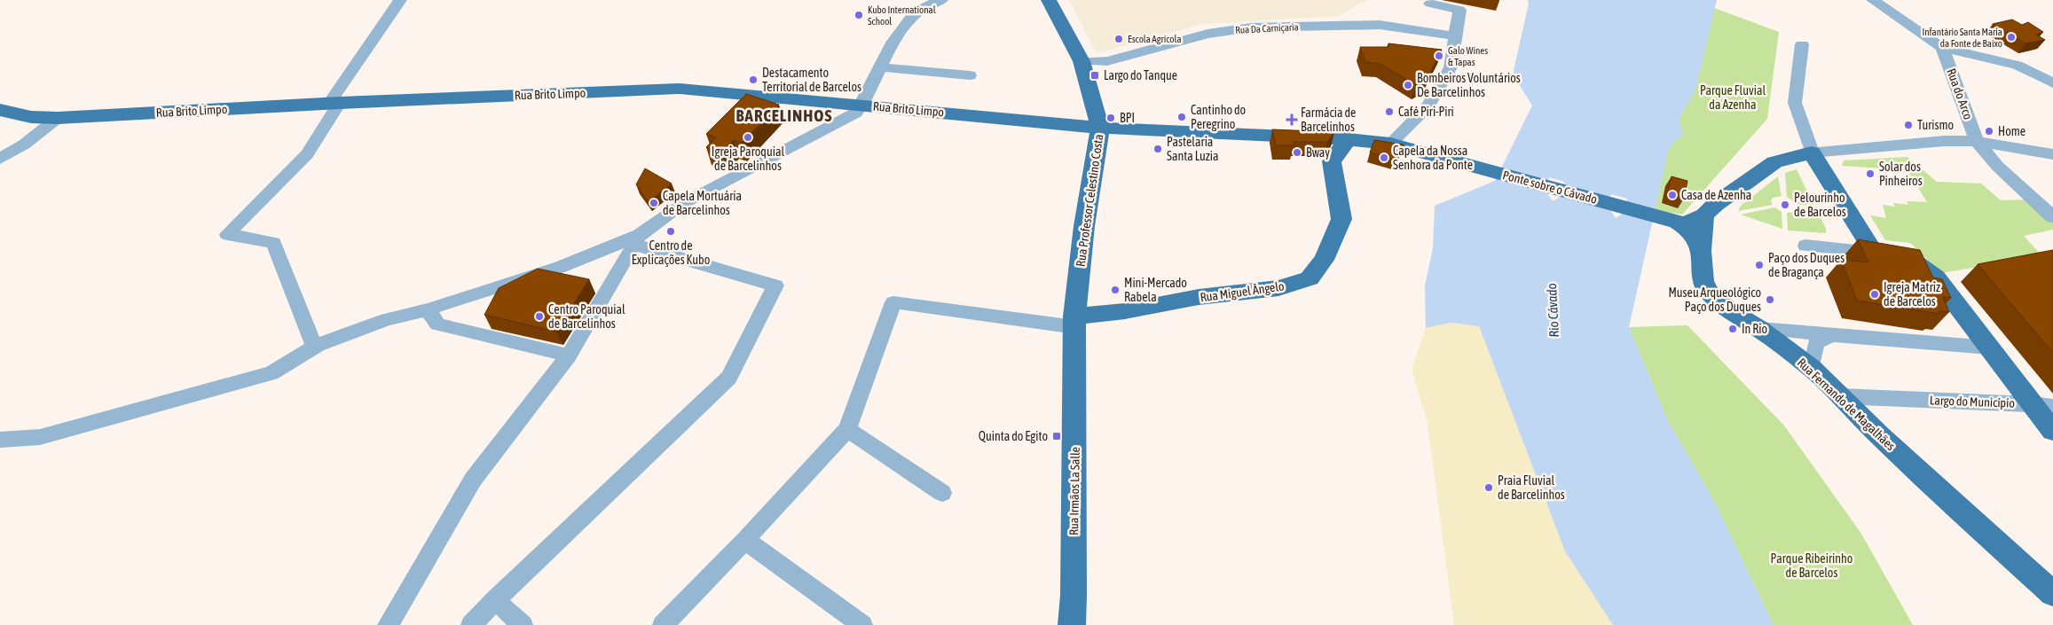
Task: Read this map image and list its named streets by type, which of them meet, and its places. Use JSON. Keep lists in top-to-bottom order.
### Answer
{
  "streets": {
    "main road": [
      "Rua Brito Limpo",
      "Ponte sobre o Cávado",
      "Rua Professor Celestino Costa",
      "Rua Miguel Ângelo",
      "Largo do Município",
      "Rua Fernando de Magalhães",
      "Rua Irmãos La Salle"
    ],
    "street": ["Rua Da Carniçaria", "Rua do Arco"]
  },
  "crossings": [
    ["Rua Da Carniçaria", "Rua Professor Celestino Costa"],
    ["Rua Brito Limpo", "Ponte sobre o Cávado"],
    ["Rua Brito Limpo", "Rua Professor Celestino Costa"],
    ["Rua Brito Limpo", "Rua Miguel Ângelo"],
    ["Ponte sobre o Cávado", "Rua Miguel Ângelo"],
    ["Rua Professor Celestino Costa", "Rua Miguel Ângelo"],
    ["Rua Professor Celestino Costa", "Rua Irmãos La Salle"],
    ["Largo do Município", "Rua Fernando de Magalhães"]
  ],
  "districts": ["BARCELINHOS"],
  "water": ["Rio Cávado"],
  "parks": ["Parque Fluvial da Azenha", "Parque Ribeirinho de Barcelos"],
  "places": {
    "other": [
      "Kubo International School",
      "Infantário Santa Maria da Fonte de Baixo",
      "Escola Agrícola",
      "Galo Wines & Tapas",
      "Destacamento Territorial de Barcelos",
      "Bombeiros Voluntários De Barcelinhos",
      "Café Piri-Piri",
      "Cantinho do Peregrino",
      "BPI",
      "Turismo",
      "Home",
      "Igreja Paroquial de Barcelinhos",
      "Pastelaria Santa Luzia",
      "Bway",
      "Capela da Nossa Senhora da Ponte",
      "Solar dos Pinheiros",
      "Casa de Azenha",
      "Capela Mortuária de Barcelinhos",
      "Pelourinho de Barcelos",
      "Centro de Explicações Kubo",
      "Paço dos Duques de Bragança",
      "Mini-Mercado Rabela",
      "Igreja Matriz de Barcelos",
      "Museu Arqueológico Paço dos Duques",
      "Centro Paroquial de Barcelinhos",
      "In Rio",
      "Praia Fluvial de Barcelinhos"
    ],
    "transit": ["Largo do Tanque", "Quinta do Egito"],
    "health": ["Farmácia de Barcelinhos"]
  }
}
